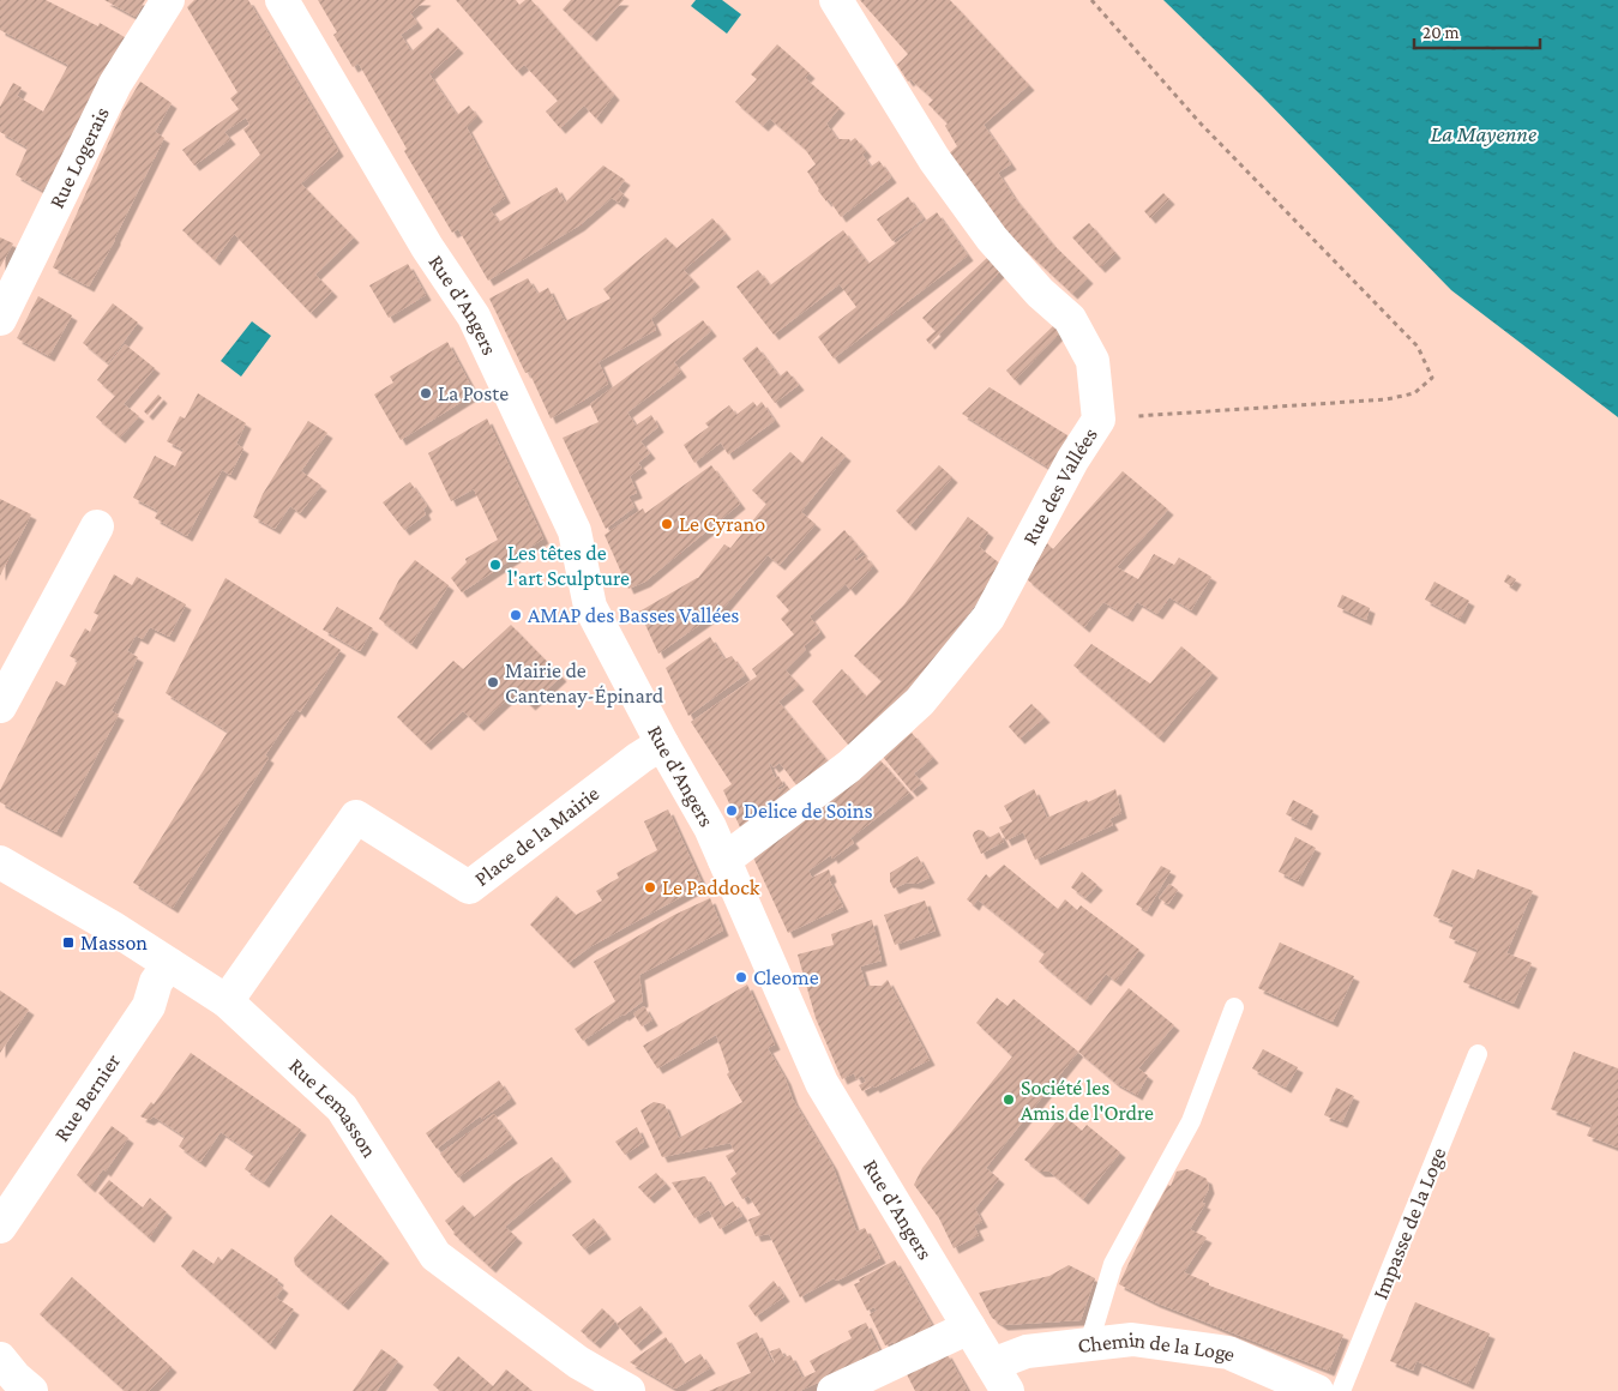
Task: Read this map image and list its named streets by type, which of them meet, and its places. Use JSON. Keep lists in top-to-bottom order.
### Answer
{
  "streets": {
    "street": [
      "Rue Logerais",
      "Rue d'Angers",
      "Rue des Vallées",
      "Place de la Mairie",
      "Rue Bernier",
      "Rue Lemasson",
      "Chemin de la Loge"
    ],
    "lane": ["Impasse de la Loge"]
  },
  "crossings": [
    ["Rue d'Angers", "Rue des Vallées"],
    ["Rue d'Angers", "Place de la Mairie"],
    ["Rue d'Angers", "Chemin de la Loge"],
    ["Place de la Mairie", "Rue Lemasson"],
    ["Rue Bernier", "Rue Lemasson"]
  ],
  "water": ["La Mayenne"],
  "places": {
    "other": [
      "La Poste",
      "Le Cyrano",
      "Les têtes de l'art Sculpture",
      "AMAP des Basses Vallées",
      "Mairie de Cantenay-Épinard",
      "Delice de Soins",
      "Le Paddock",
      "Cleome",
      "Société les Amis de l'Ordre"
    ],
    "transit": ["Masson"]
  },
  "scale_bar": "20 m"
}
